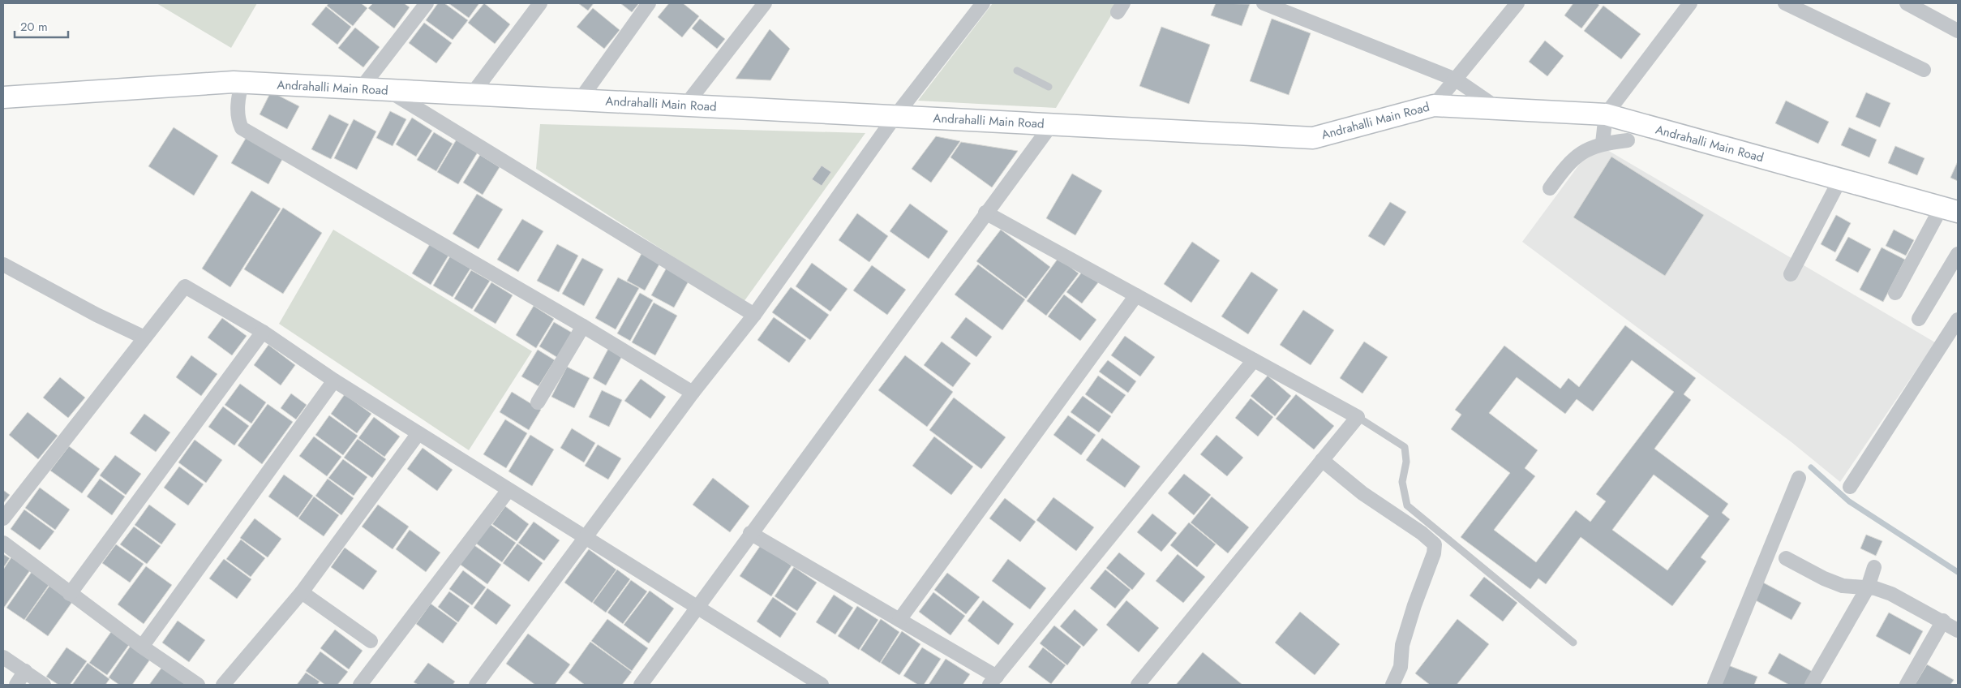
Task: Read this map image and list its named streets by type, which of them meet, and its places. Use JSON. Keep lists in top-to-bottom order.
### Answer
{
  "streets": {
    "main road": ["Andrahalli Main Road"]
  },
  "scale_bar": "20 m"
}
